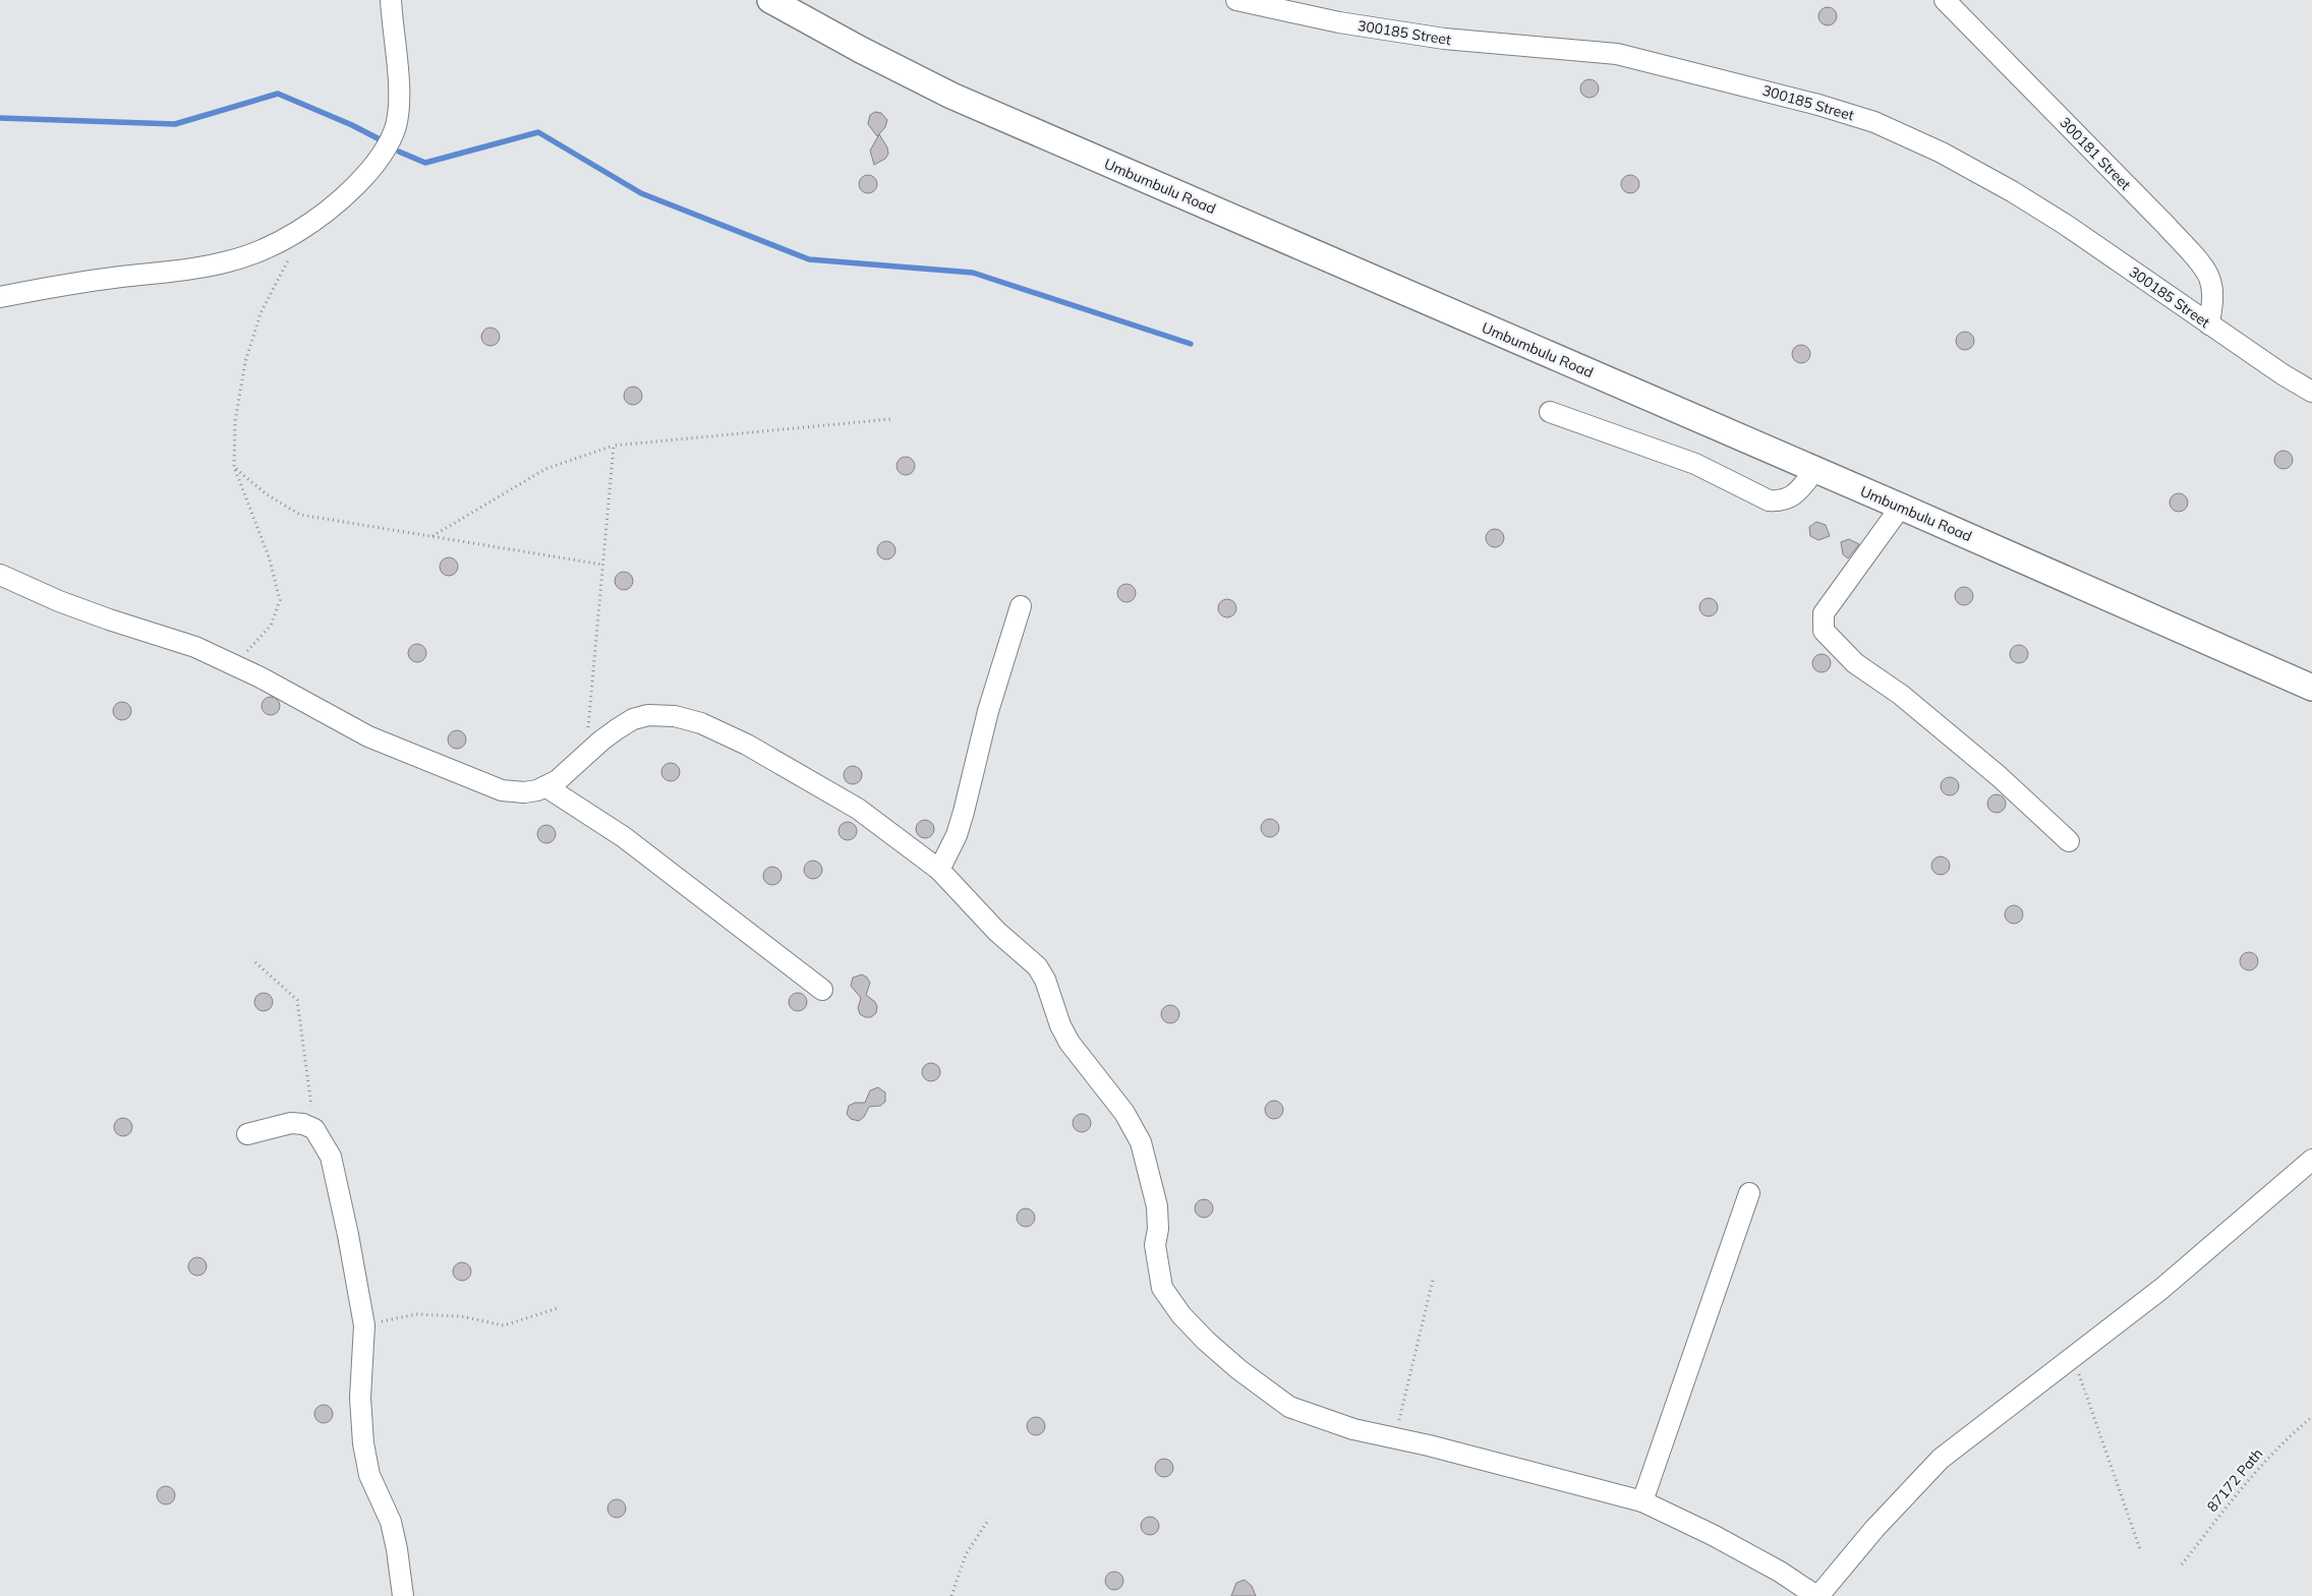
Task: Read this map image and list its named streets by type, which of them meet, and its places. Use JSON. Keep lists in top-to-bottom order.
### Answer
{
  "streets": {
    "main road": ["Umbumbulu Road"],
    "street": ["300185 Street", "300181 Street"],
    "path": ["87172 Path"]
  },
  "crossings": [
    ["300185 Street", "300181 Street"]
  ]
}
